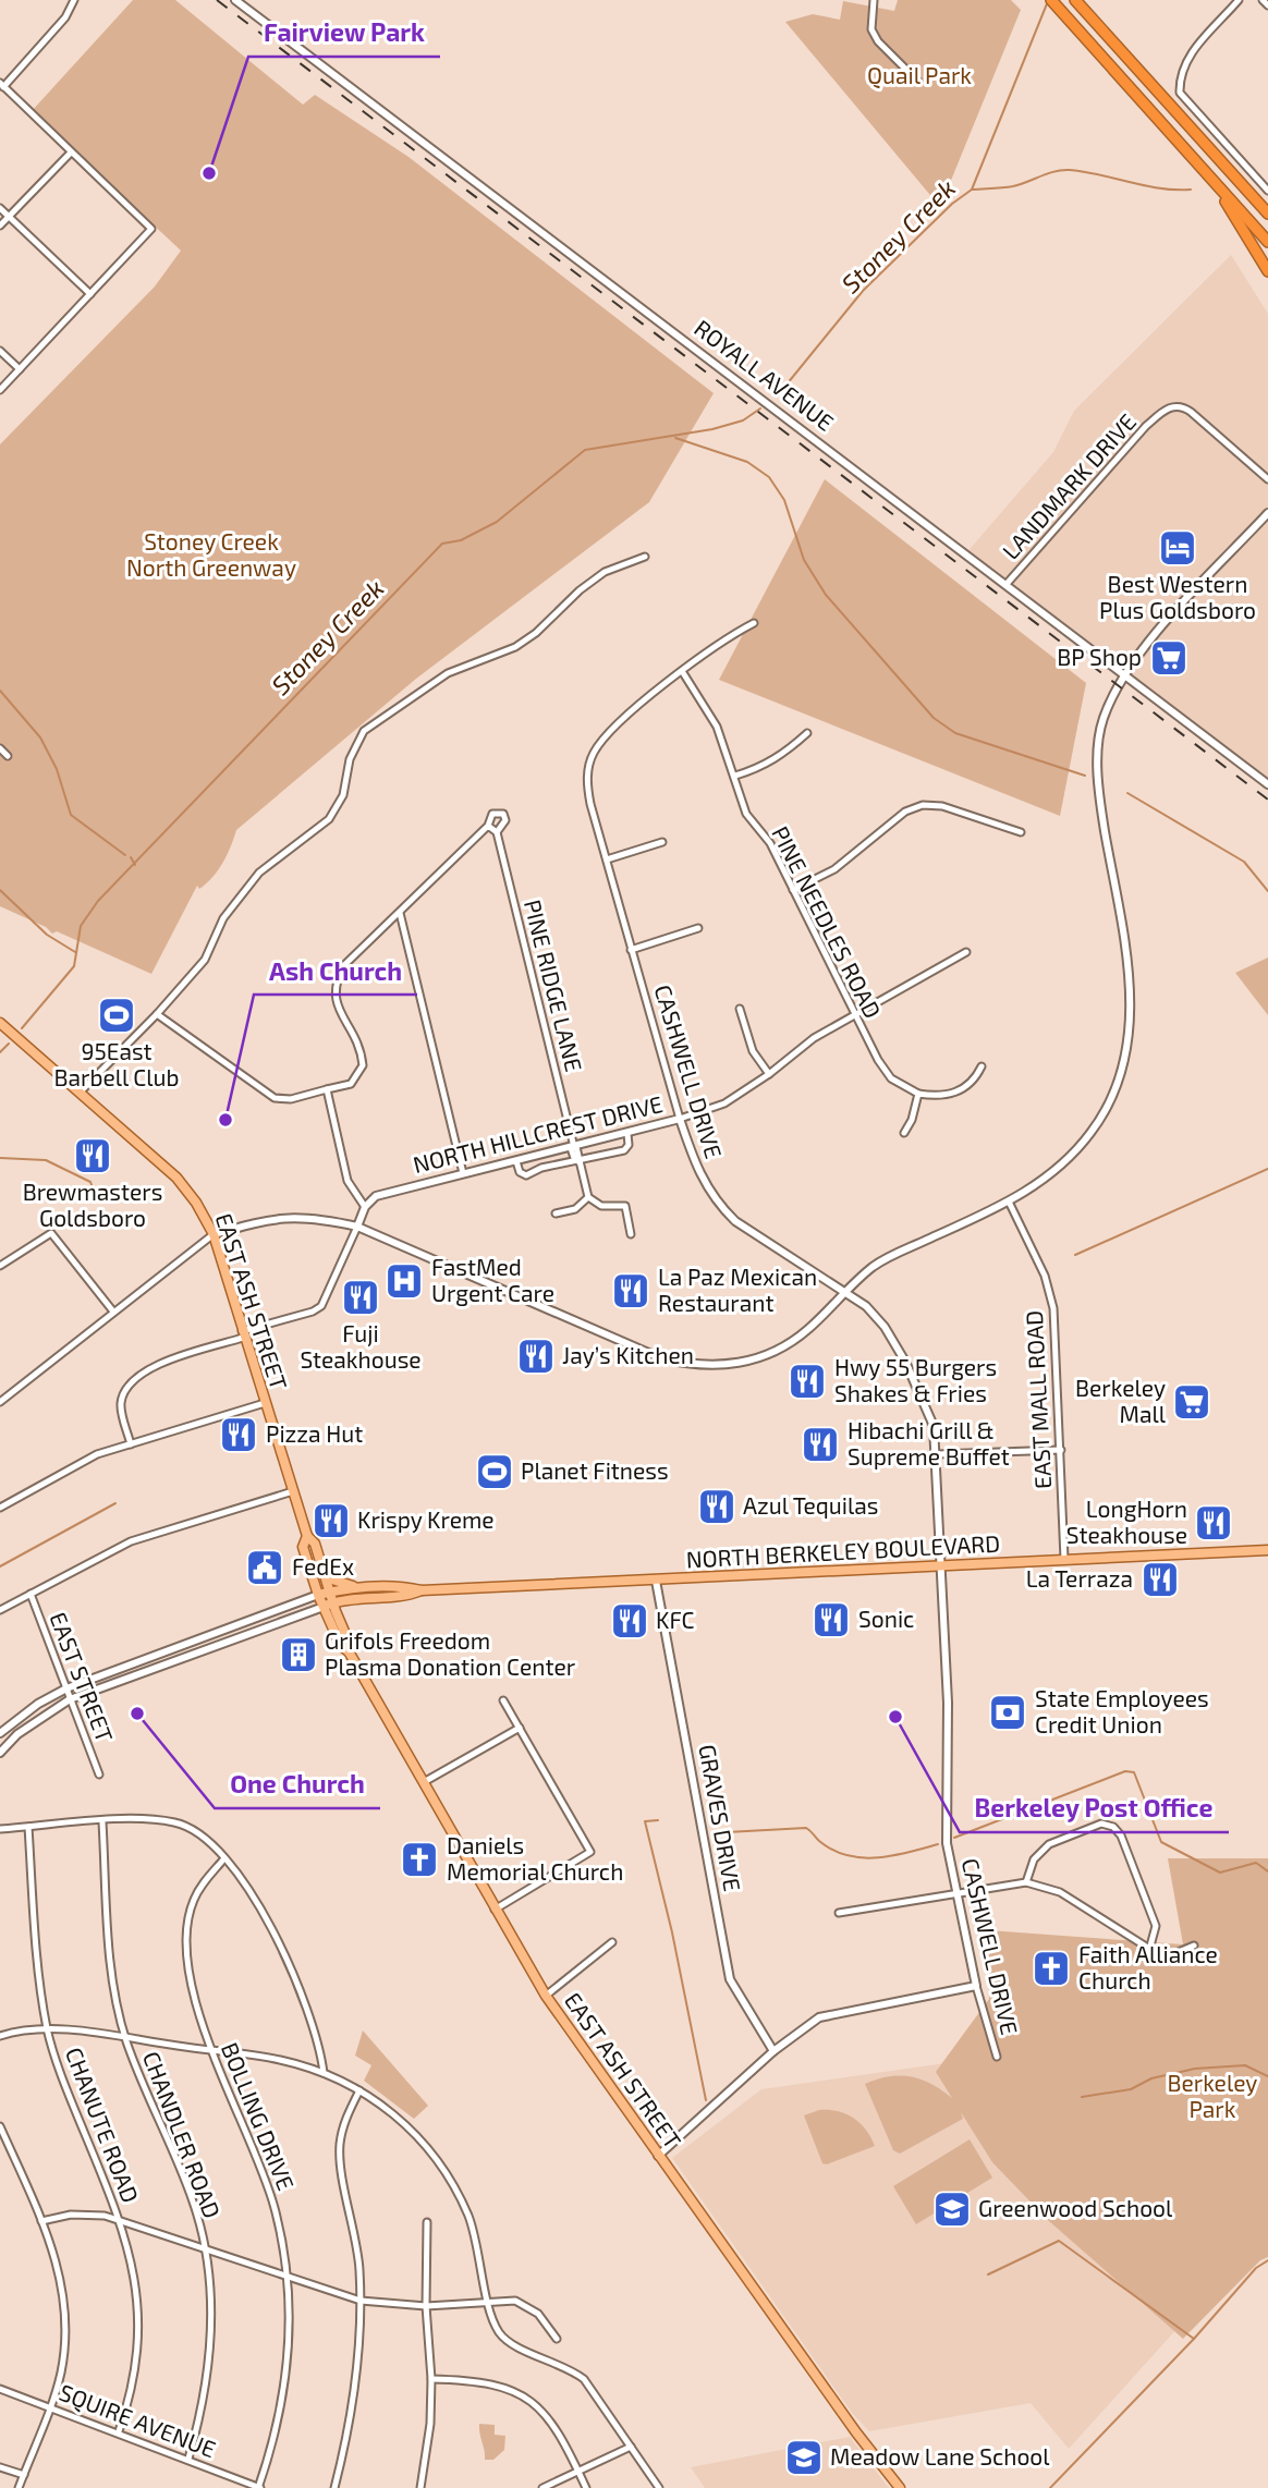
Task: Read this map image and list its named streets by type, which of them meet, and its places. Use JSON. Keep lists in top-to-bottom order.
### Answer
{
  "streets": {
    "main road": ["EAST ASH STREET", "NORTH BERKELEY BOULEVARD"],
    "street": [
      "ROYALL AVENUE",
      "LANDMARK DRIVE",
      "PINE NEEDLES ROAD",
      "PINE RIDGE LANE",
      "CASHWELL DRIVE",
      "NORTH HILLCREST DRIVE",
      "EAST MALL ROAD",
      "EAST STREET",
      "GRAVES DRIVE",
      "BOLLING DRIVE",
      "CHANUTE ROAD",
      "CHANDLER ROAD",
      "SQUIRE AVENUE"
    ]
  },
  "crossings": [
    ["ROYALL AVENUE", "LANDMARK DRIVE"],
    ["PINE NEEDLES ROAD", "CASHWELL DRIVE"],
    ["PINE NEEDLES ROAD", "NORTH HILLCREST DRIVE"],
    ["PINE RIDGE LANE", "NORTH HILLCREST DRIVE"],
    ["CASHWELL DRIVE", "NORTH HILLCREST DRIVE"],
    ["CASHWELL DRIVE", "NORTH BERKELEY BOULEVARD"],
    ["EAST ASH STREET", "NORTH BERKELEY BOULEVARD"],
    ["EAST MALL ROAD", "NORTH BERKELEY BOULEVARD"],
    ["NORTH BERKELEY BOULEVARD", "GRAVES DRIVE"],
    ["BOLLING DRIVE", "SQUIRE AVENUE"],
    ["CHANUTE ROAD", "SQUIRE AVENUE"],
    ["CHANDLER ROAD", "SQUIRE AVENUE"]
  ],
  "water": ["Stoney Creek"],
  "parks": ["Quail Park", "Stoney Creek North Greenway", "Berkeley Park"],
  "places": {
    "other": [
      "Fairview Park",
      "Ash Church",
      "One Church",
      "Berkeley Post Office"
    ],
    "hotel": ["Best Western Plus Goldsboro"],
    "supermarket": ["BP Shop", "Berkeley Mall"],
    "sports": ["95East Barbell Club", "Planet Fitness"],
    "restaurant": [
      "Brewmasters Goldsboro",
      "La Paz Mexican Restaurant",
      "Fuji Steakhouse",
      "Jay’s Kitchen",
      "Hwy 55 Burgers Shakes & Fries",
      "Pizza Hut",
      "Hibachi Grill & Supreme Buffet",
      "Azul Tequilas",
      "Krispy Kreme",
      "LongHorn Steakhouse",
      "La Terraza",
      "Sonic",
      "KFC"
    ],
    "hospital": ["FastMed Urgent Care"],
    "public building": ["FedEx"],
    "building": ["Grifols Freedom Plasma Donation Center"],
    "bank": ["State Employees Credit Union"],
    "church": ["Daniels Memorial Church", "Faith Alliance Church"],
    "school or university": ["Greenwood School", "Meadow Lane School"]
  }
}
